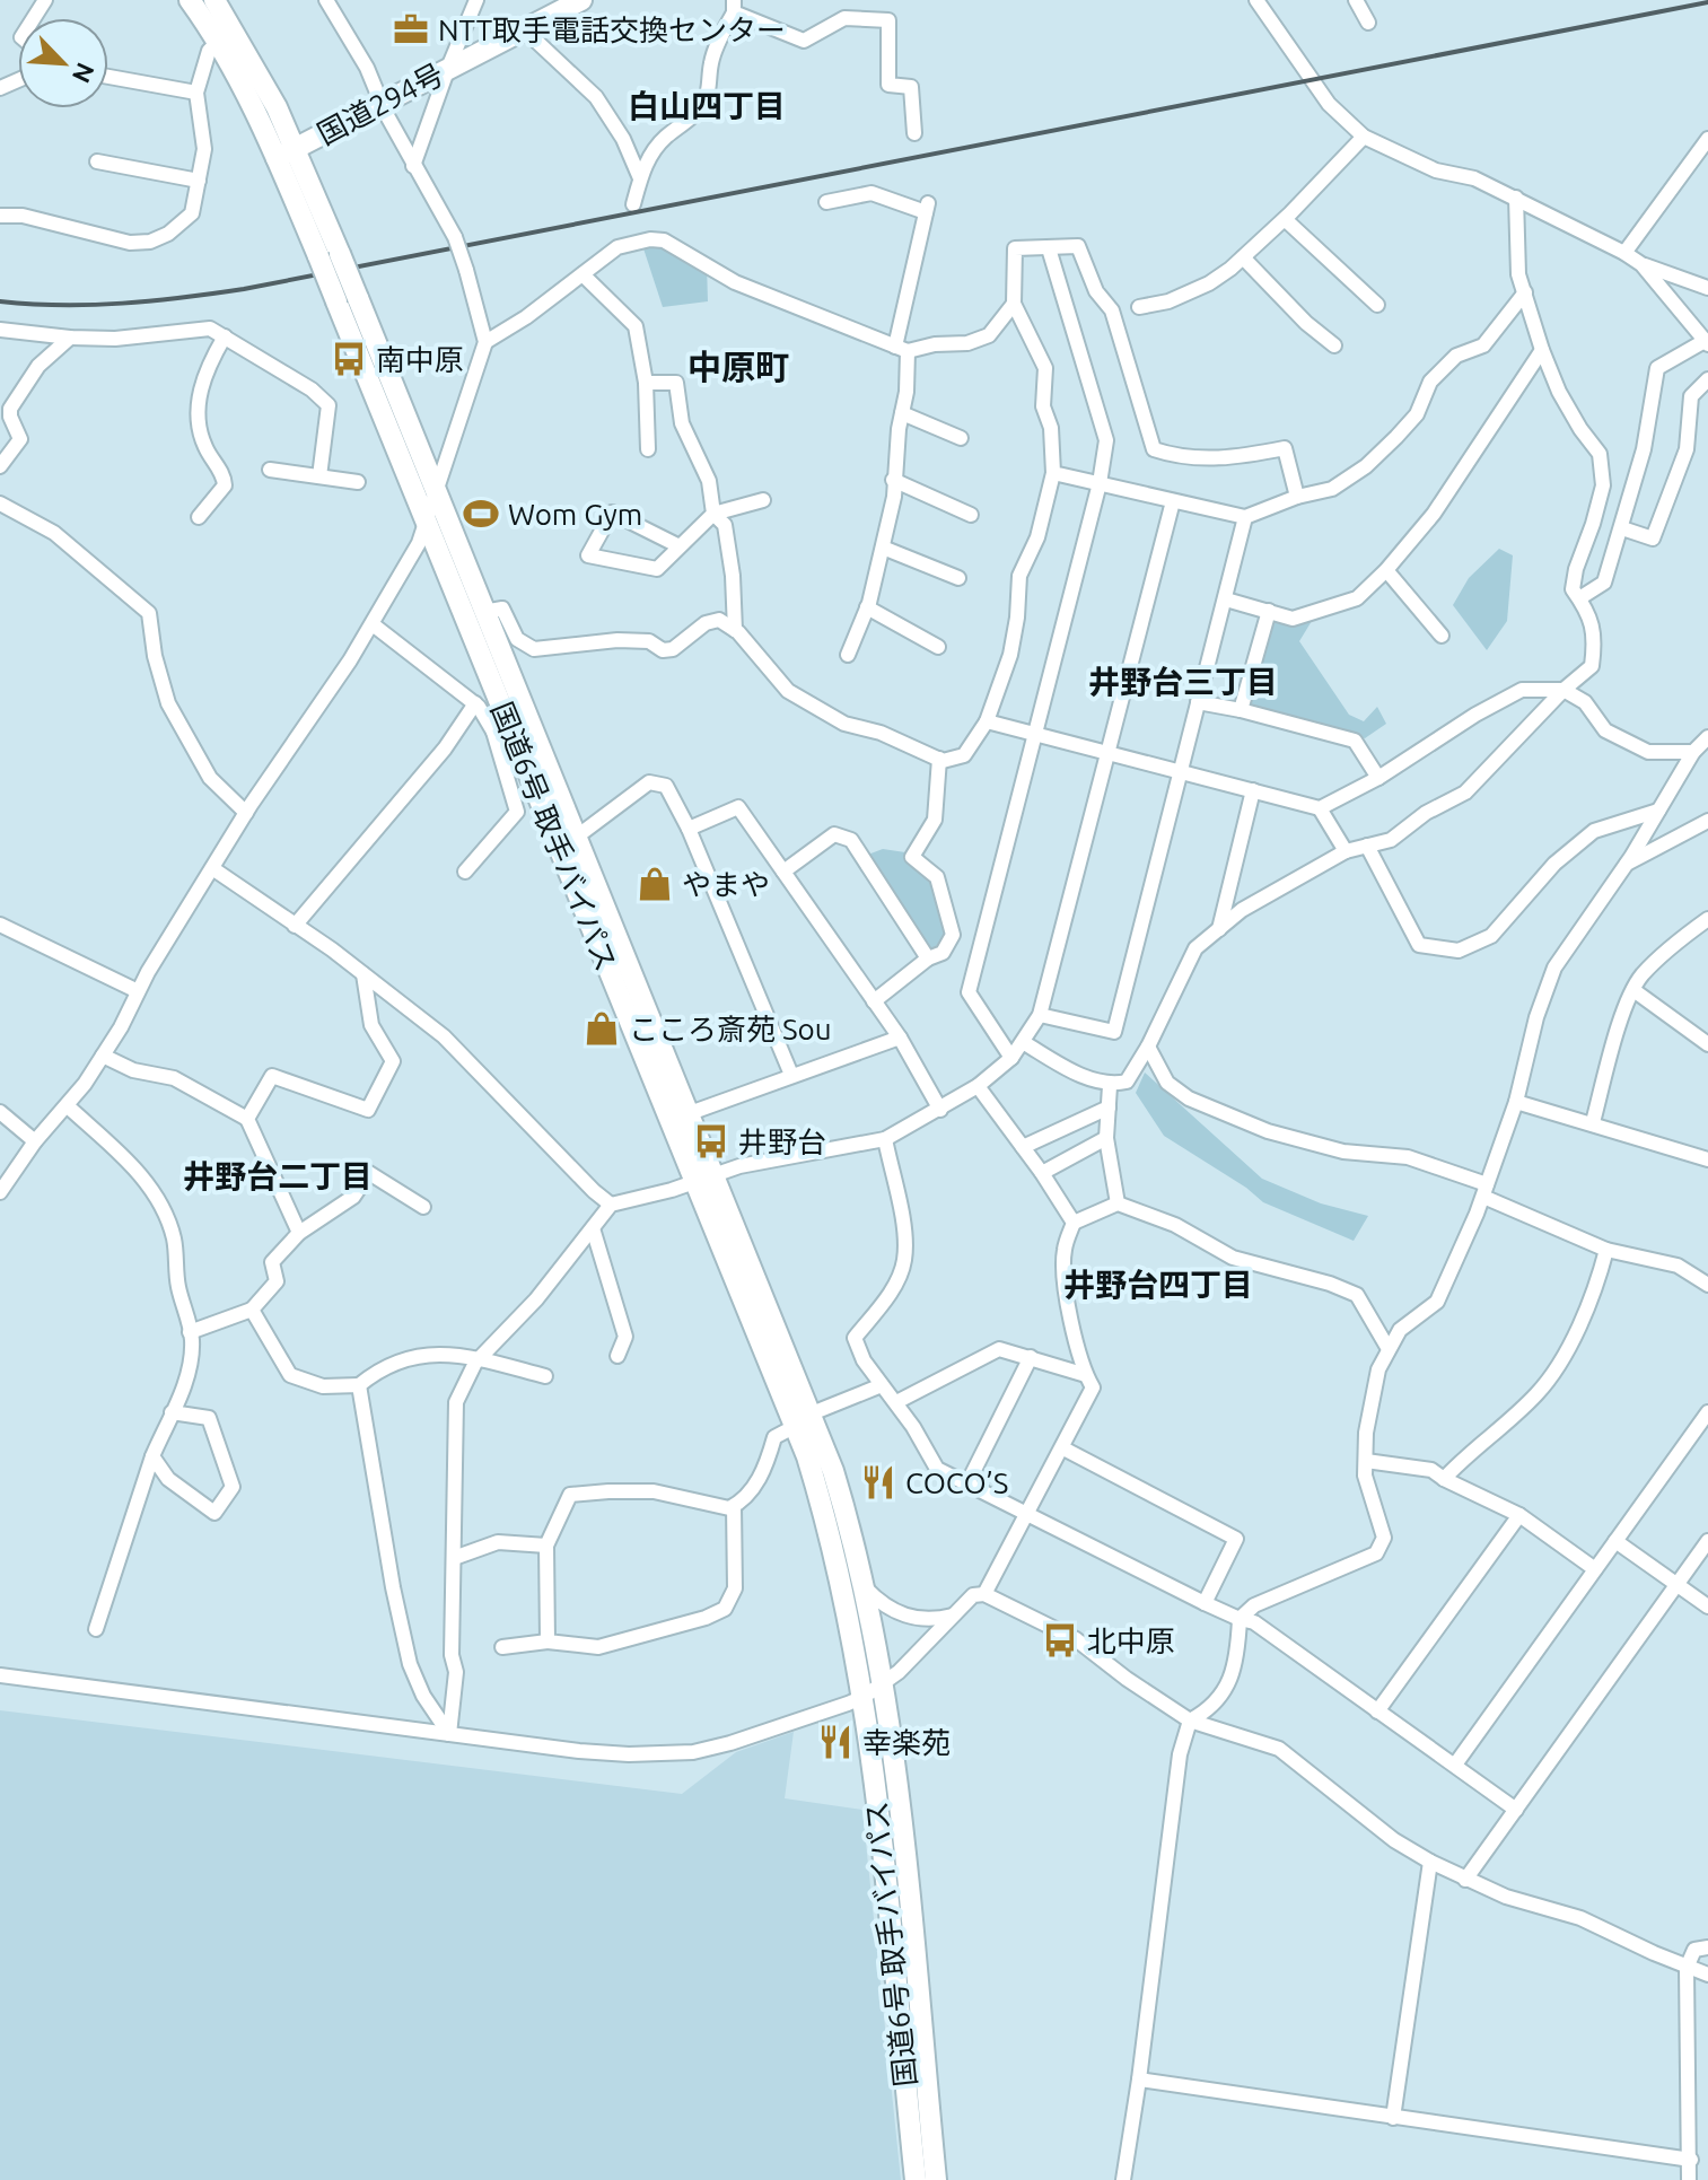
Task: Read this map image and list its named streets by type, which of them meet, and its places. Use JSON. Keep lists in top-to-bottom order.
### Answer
{
  "streets": {
    "highway": ["国道294号", "国道6号 取手バイパス"]
  },
  "crossings": [
    ["国道294号", "国道6号 取手バイパス"]
  ],
  "districts": [
    "白山四丁目",
    "中原町",
    "井野台三丁目",
    "井野台二丁目",
    "井野台四丁目"
  ],
  "places": {
    "office": ["NTT取手電話交換センター"],
    "bus stop": ["南中原", "井野台", "北中原"],
    "sports": ["Wom Gym"],
    "shop": ["やまや", "こころ斎苑 Sou"],
    "restaurant": ["COCO’S", "幸楽苑"]
  },
  "north": "bottom right"
}
